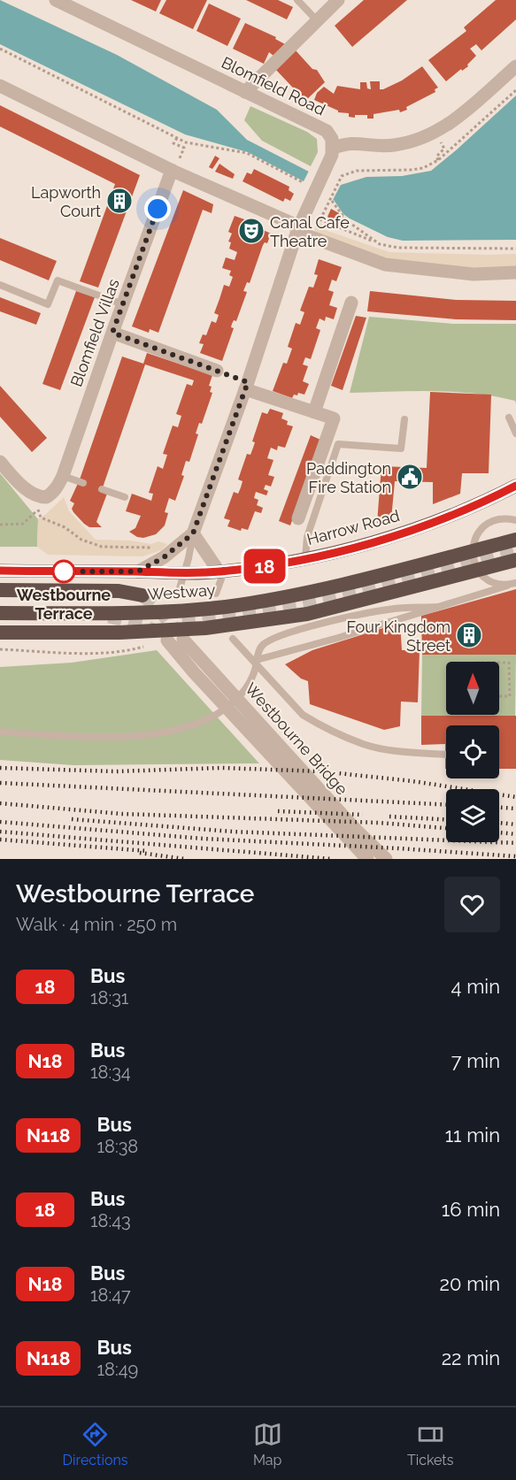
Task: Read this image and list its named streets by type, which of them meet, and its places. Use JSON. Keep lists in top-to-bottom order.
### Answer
{
  "streets": {
    "highway": ["Westway"],
    "main road": ["Harrow Road"],
    "street": ["Blomfield Road", "Blomfield Villas", "Westbourne Bridge"]
  },
  "places": {
    "building": ["Lapworth Court", "Four Kingdom Street"],
    "theatre": ["Canal Cafe Theatre"],
    "public building": ["Paddington Fire Station"],
    "other": ["Westbourne Terrace"]
  },
  "lines": ["bus line 18"],
  "north": "top",
  "page": {
    "on_map": "18",
    "heading": ["Westbourne Terrace", "Walk · 4 min · 250 m"],
    "list": [
      {
        "mark": "18",
        "name": "Bus",
        "note": "18:31",
        "value": "4 min"
      },
      {
        "mark": "N18",
        "name": "Bus",
        "note": "18:34",
        "value": "7 min"
      },
      {
        "mark": "N118",
        "name": "Bus",
        "note": "18:38",
        "value": "11 min"
      },
      {
        "mark": "18",
        "name": "Bus",
        "note": "18:43",
        "value": "16 min"
      },
      {
        "mark": "N18",
        "name": "Bus",
        "note": "18:47",
        "value": "20 min"
      },
      {
        "mark": "N118",
        "name": "Bus",
        "note": "18:49",
        "value": "22 min"
      }
    ],
    "tabs": ["Directions", "Map", "Tickets"]
  }
}
